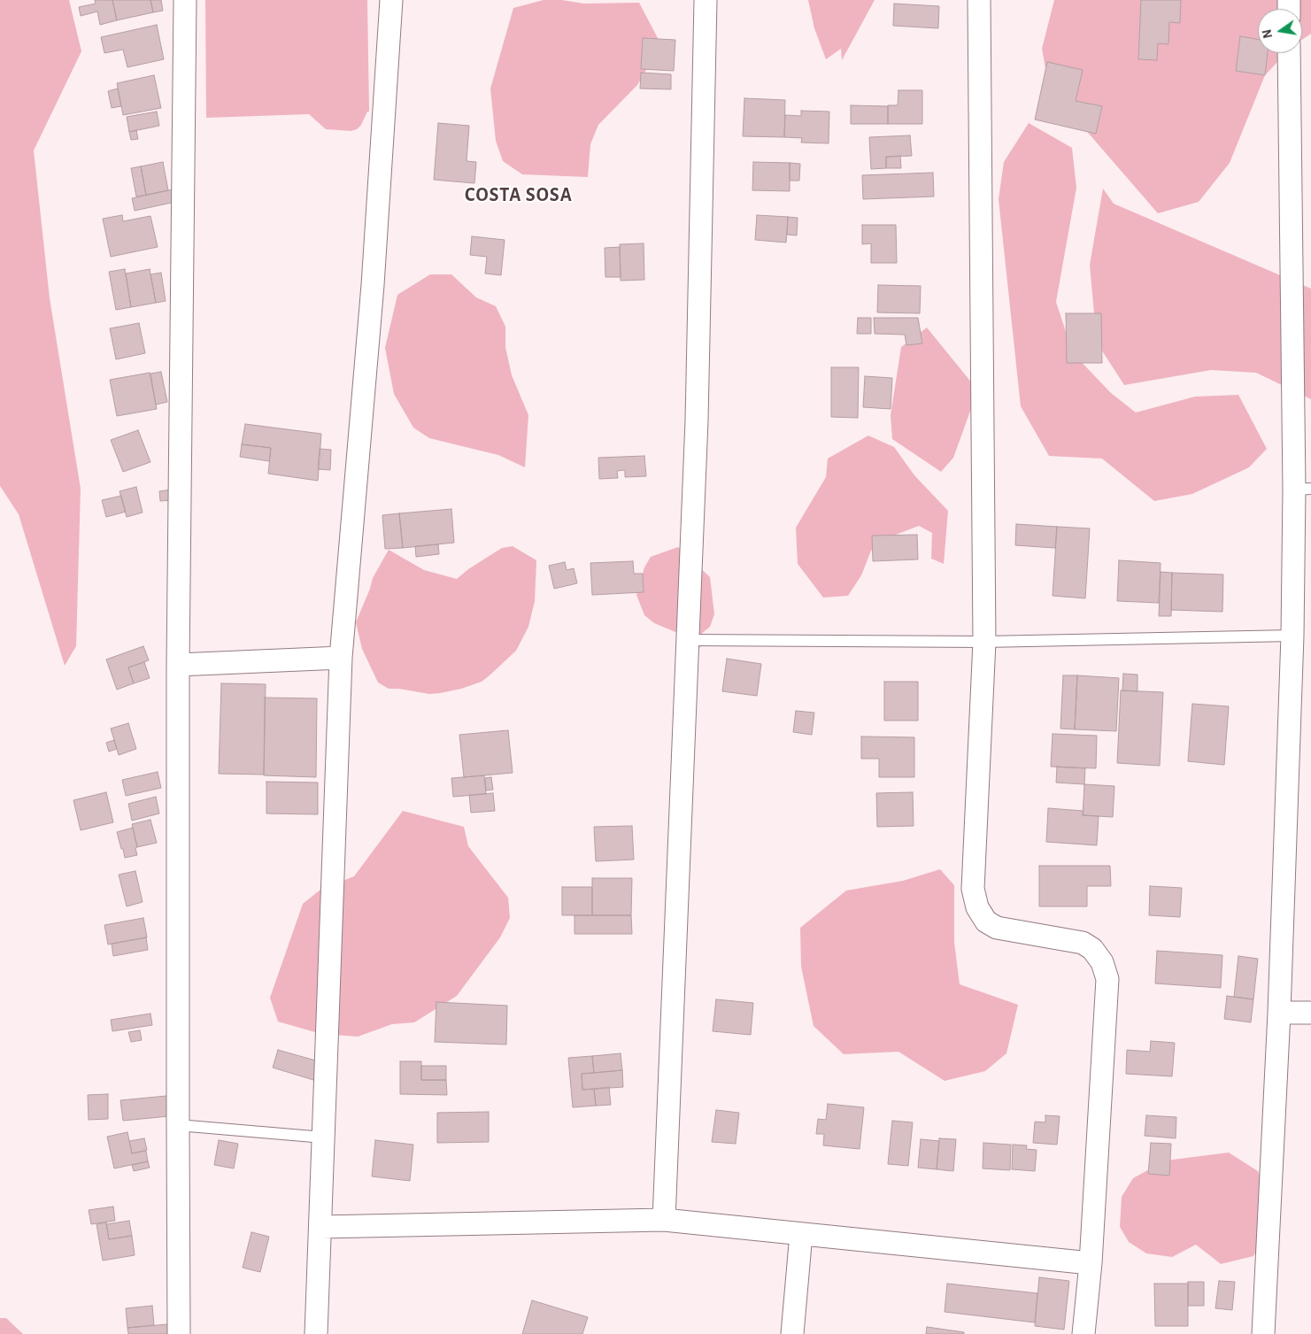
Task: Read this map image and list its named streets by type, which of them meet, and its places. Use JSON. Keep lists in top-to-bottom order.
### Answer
{
  "districts": ["COSTA SOSA"],
  "north": "left"
}
